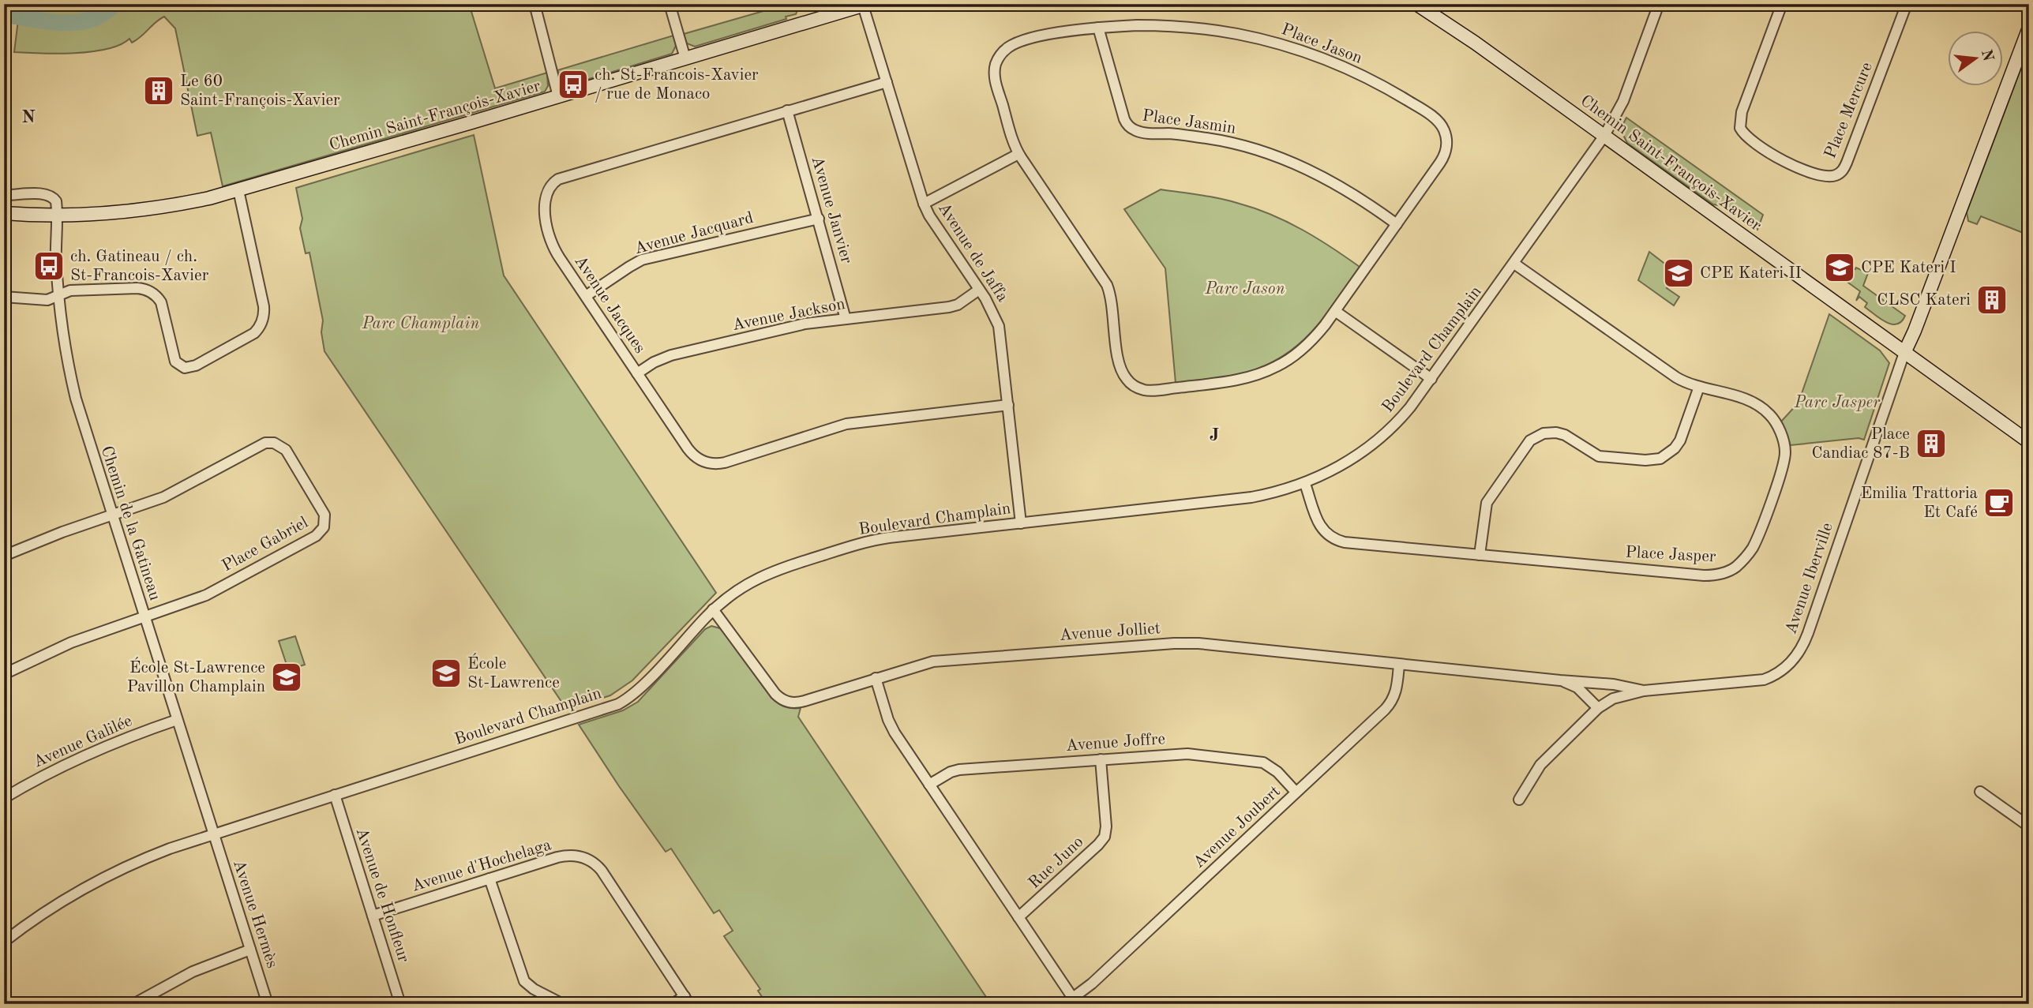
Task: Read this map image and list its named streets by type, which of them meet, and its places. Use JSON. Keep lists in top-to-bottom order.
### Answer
{
  "streets": {
    "street": [
      "Place Jason",
      "Place Mercure",
      "Chemin Saint-François-Xavier",
      "Place Jasmin",
      "Avenue Janvier",
      "Avenue Jacquard",
      "Avenue de Jaffa",
      "Avenue Jacques",
      "Avenue Jackson",
      "Boulevard Champlain",
      "Chemin de la Gatineau",
      "Place Gabriel",
      "Place Jasper",
      "Avenue Iberville",
      "Avenue Jolliet",
      "Avenue Galilée",
      "Avenue Joffre",
      "Avenue Joubert",
      "Rue Juno",
      "Avenue d'Hochelaga",
      "Avenue de Honfleur",
      "Avenue Hermès"
    ]
  },
  "crossings": [
    ["Place Jason", "Place Jasmin"],
    ["Chemin Saint-François-Xavier", "Avenue de Jaffa"],
    ["Chemin Saint-François-Xavier", "Boulevard Champlain"],
    ["Chemin Saint-François-Xavier", "Chemin de la Gatineau"],
    ["Chemin Saint-François-Xavier", "Avenue Iberville"],
    ["Avenue Janvier", "Avenue Jacquard"],
    ["Avenue Janvier", "Avenue Jacques"],
    ["Avenue Janvier", "Avenue Jackson"],
    ["Avenue Jacquard", "Avenue Jacques"],
    ["Avenue de Jaffa", "Avenue Jacques"],
    ["Avenue de Jaffa", "Avenue Jackson"],
    ["Avenue de Jaffa", "Boulevard Champlain"],
    ["Avenue Jacques", "Avenue Jackson"],
    ["Boulevard Champlain", "Chemin de la Gatineau"],
    ["Boulevard Champlain", "Place Jasper"],
    ["Boulevard Champlain", "Avenue Jolliet"],
    ["Boulevard Champlain", "Avenue de Honfleur"],
    ["Boulevard Champlain", "Avenue Hermès"],
    ["Chemin de la Gatineau", "Place Gabriel"],
    ["Chemin de la Gatineau", "Avenue Galilée"],
    ["Chemin de la Gatineau", "Avenue Hermès"],
    ["Avenue Iberville", "Avenue Jolliet"],
    ["Avenue Jolliet", "Avenue Joubert"],
    ["Avenue Joffre", "Avenue Joubert"],
    ["Avenue Joffre", "Rue Juno"],
    ["Avenue Joubert", "Rue Juno"],
    ["Avenue d'Hochelaga", "Avenue de Honfleur"]
  ],
  "districts": ["N", "J"],
  "parks": ["Parc Jason", "Parc Champlain", "Parc Jasper"],
  "places": {
    "bus stop": ["ch. St-Francois-Xavier / rue de Monaco", "ch. Gatineau / ch. St-Francois-Xavier"],
    "building": ["Le 60 Saint-François-Xavier", "CLSC Kateri", "Place Candiac 87-B"],
    "school or university": [
      "CPE Kateri I",
      "CPE Kateri II",
      "École St-Lawrence",
      "École St-Lawrence Pavillon Champlain"
    ],
    "cafe": ["Emilia Trattoria Et Café"]
  },
  "north": "right"
}
